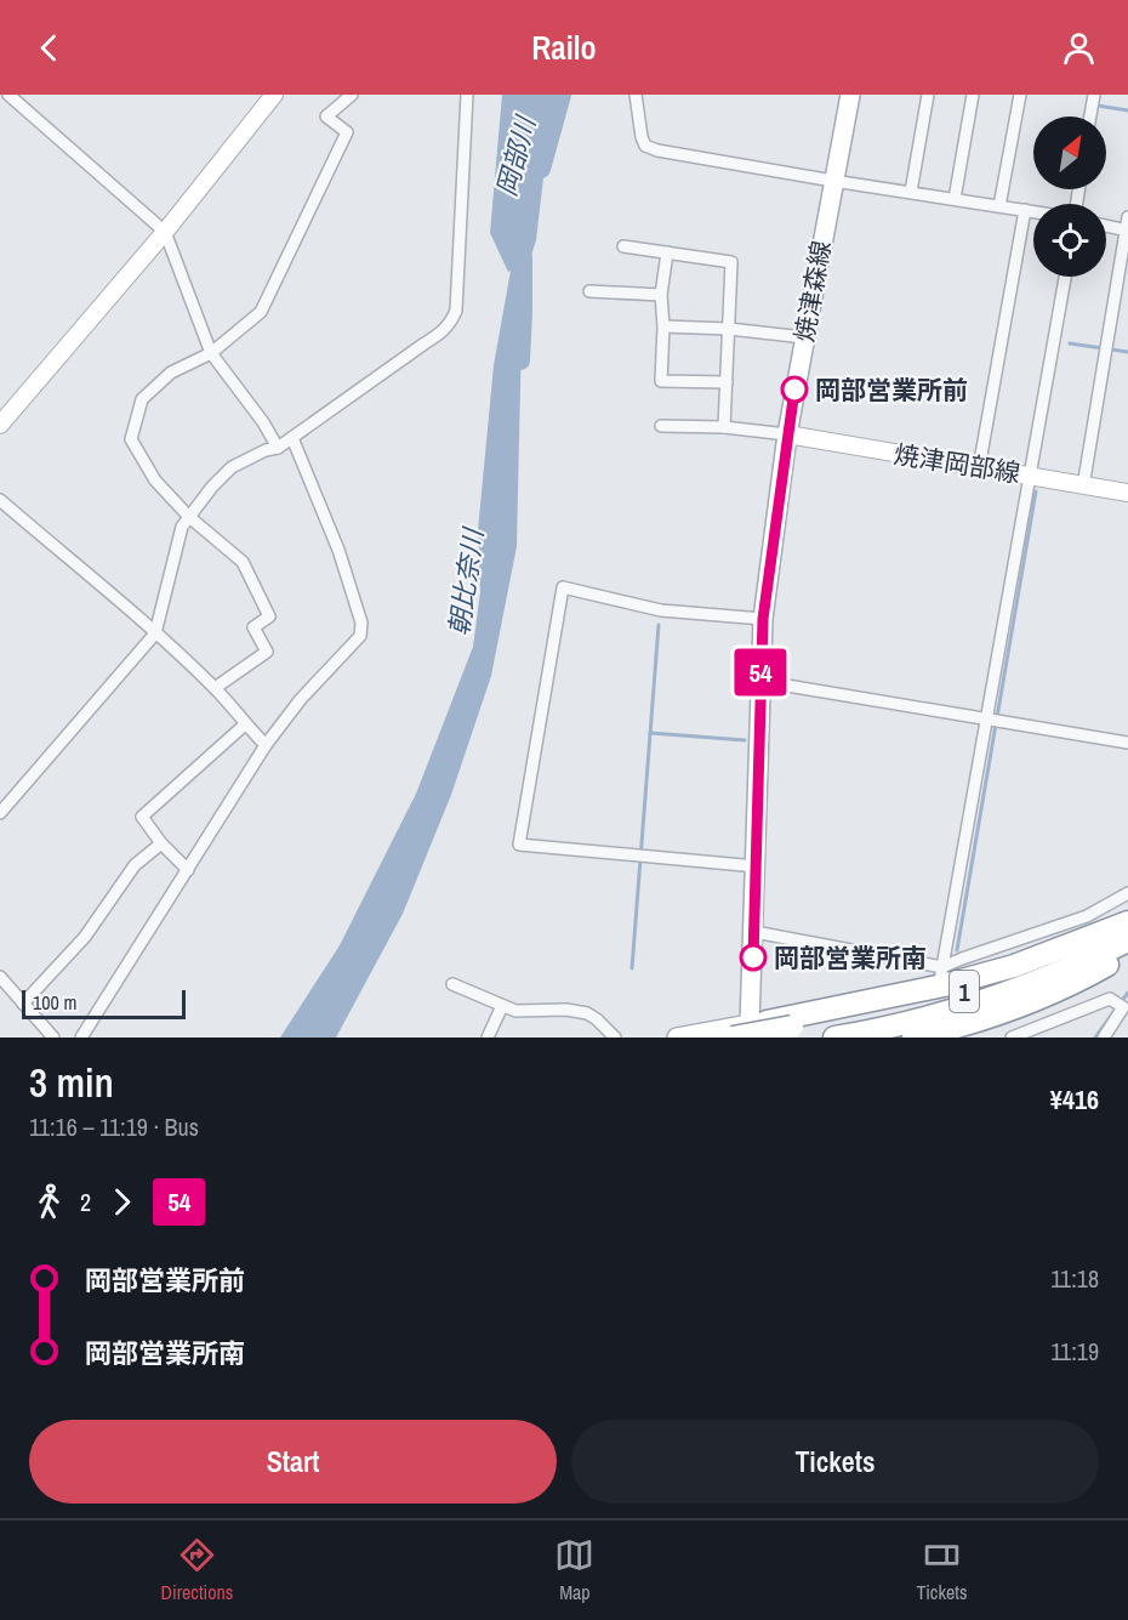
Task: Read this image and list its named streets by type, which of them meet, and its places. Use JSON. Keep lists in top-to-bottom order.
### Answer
{
  "streets": {
    "highway": ["1"],
    "main road": ["焼津森線"],
    "street": ["焼津岡部線"]
  },
  "crossings": [
    ["焼津森線", "焼津岡部線"],
    ["焼津森線", "1"]
  ],
  "water": ["岡部川", "朝比奈川"],
  "places": ["岡部営業所前", "岡部営業所南"],
  "lines": ["bus line 54"],
  "scale_bar": "100 m",
  "north": "top right",
  "page": {
    "header": "Railo",
    "on_map": "54",
    "scale": "100 m",
    "heading": ["3 min", "11:16 – 11:19 · Bus", "¥416"],
    "legs": ["2", "54"],
    "list": [
      {
        "name": "岡部営業所前",
        "value": "11:18"
      },
      {
        "name": "岡部営業所南",
        "value": "11:19"
      }
    ],
    "buttons": ["Start", "Tickets"],
    "tabs": ["Directions", "Map", "Tickets"]
  }
}
